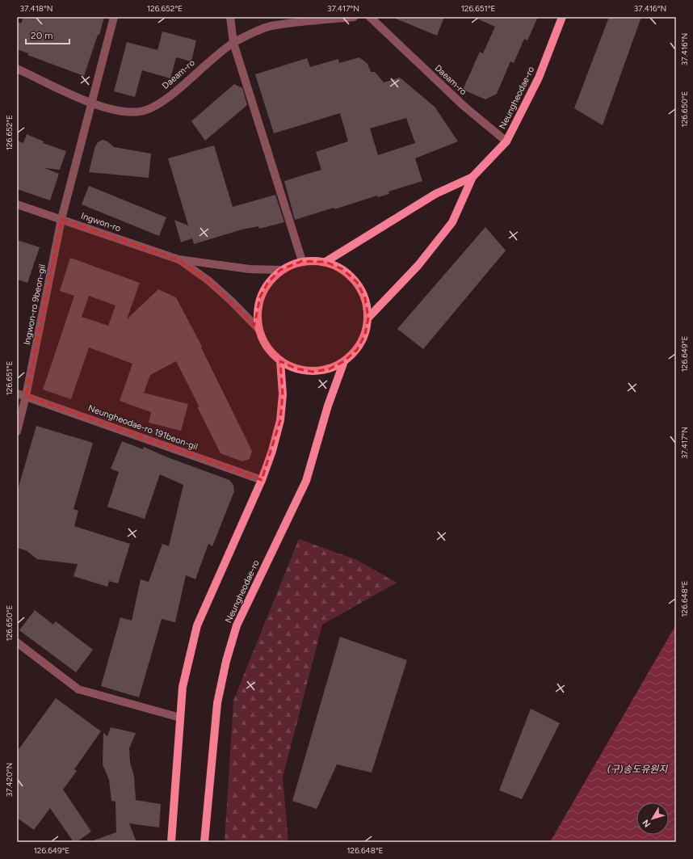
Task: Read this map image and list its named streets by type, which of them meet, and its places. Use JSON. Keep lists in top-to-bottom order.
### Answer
{
  "streets": {
    "main road": ["Neungheodae-ro"],
    "street": [
      "Daeam-ro",
      "Ingwon-ro",
      "Ingwon-ro 9beon-gil",
      "Neungheodae-ro 191beon-gil"
    ]
  },
  "crossings": [
    ["Daeam-ro", "Neungheodae-ro"],
    ["Daeam-ro", "Ingwon-ro 9beon-gil"],
    ["Ingwon-ro", "Ingwon-ro 9beon-gil"],
    ["Ingwon-ro 9beon-gil", "Neungheodae-ro 191beon-gil"]
  ],
  "water": ["(구)송도유원지"],
  "scale_bar": "20 m",
  "north": "bottom left",
  "coordinates": [
    "37.418°N",
    "126.652°E",
    "37.417°N",
    "126.651°E",
    "37.416°N",
    "126.650°E",
    "126.649°E",
    "126.648°E",
    "37.420°N"
  ]
}
